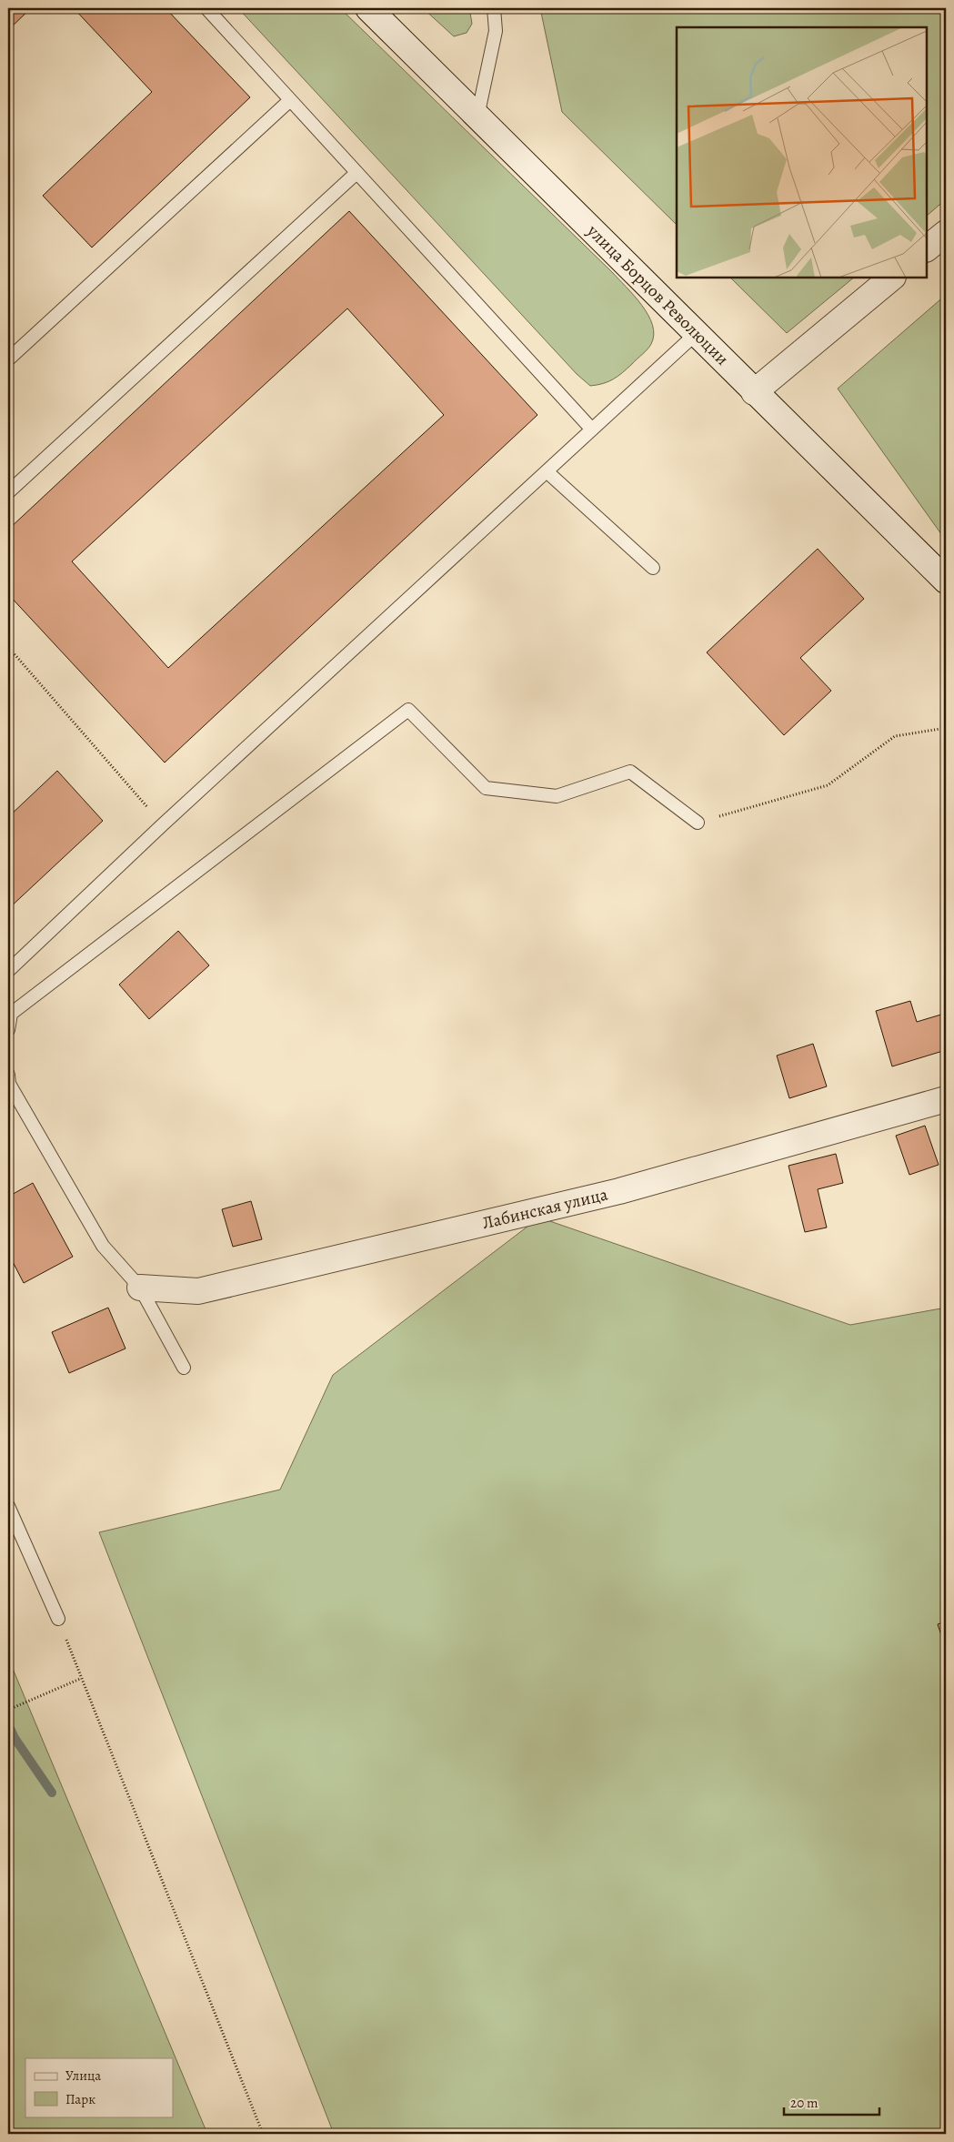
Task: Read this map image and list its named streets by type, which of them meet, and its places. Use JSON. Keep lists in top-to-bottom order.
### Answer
{
  "streets": {
    "street": ["улица Борцов Революции", "Лабинская улица"]
  },
  "legend": ["Улица", "Парк"],
  "scale_bar": "20 m"
}
